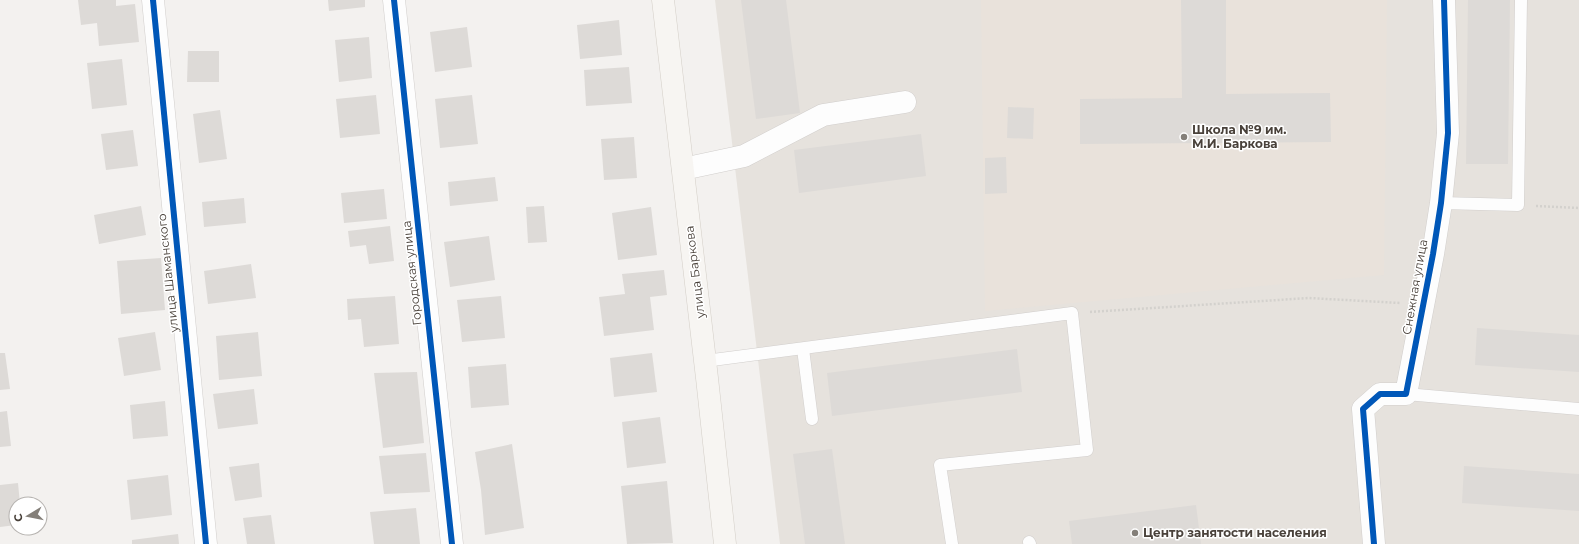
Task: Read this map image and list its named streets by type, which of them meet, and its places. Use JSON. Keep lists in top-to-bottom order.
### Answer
{
  "streets": {
    "main road": ["улица Баркова"],
    "street": ["улица Шаманского", "Городская улица", "Снежная улица"]
  },
  "places": ["Школа №9 им. М.И. Баркова", "Центр занятости населения"],
  "north": "left"
}
